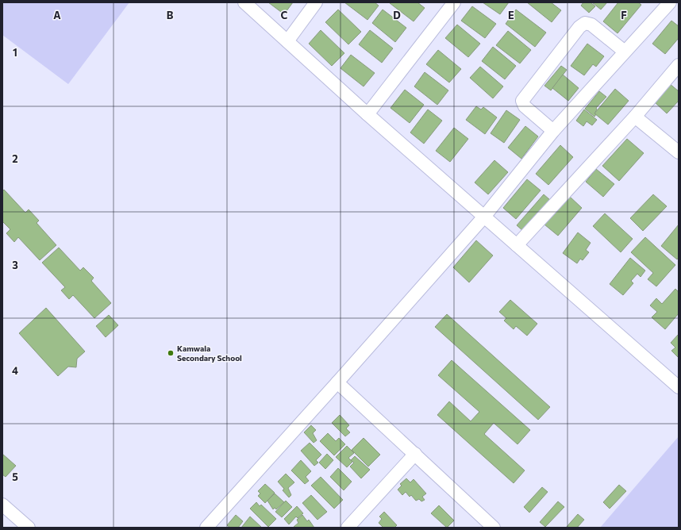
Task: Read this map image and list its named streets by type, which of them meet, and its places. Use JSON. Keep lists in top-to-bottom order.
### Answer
{
  "places": ["Kamwala Secondary School"],
  "grid": {
    "columns": [
      "A",
      "B",
      "C",
      "D",
      "E",
      "F"
    ],
    "rows": [
      "1",
      "2",
      "3",
      "4",
      "5"
    ]
  }
}
